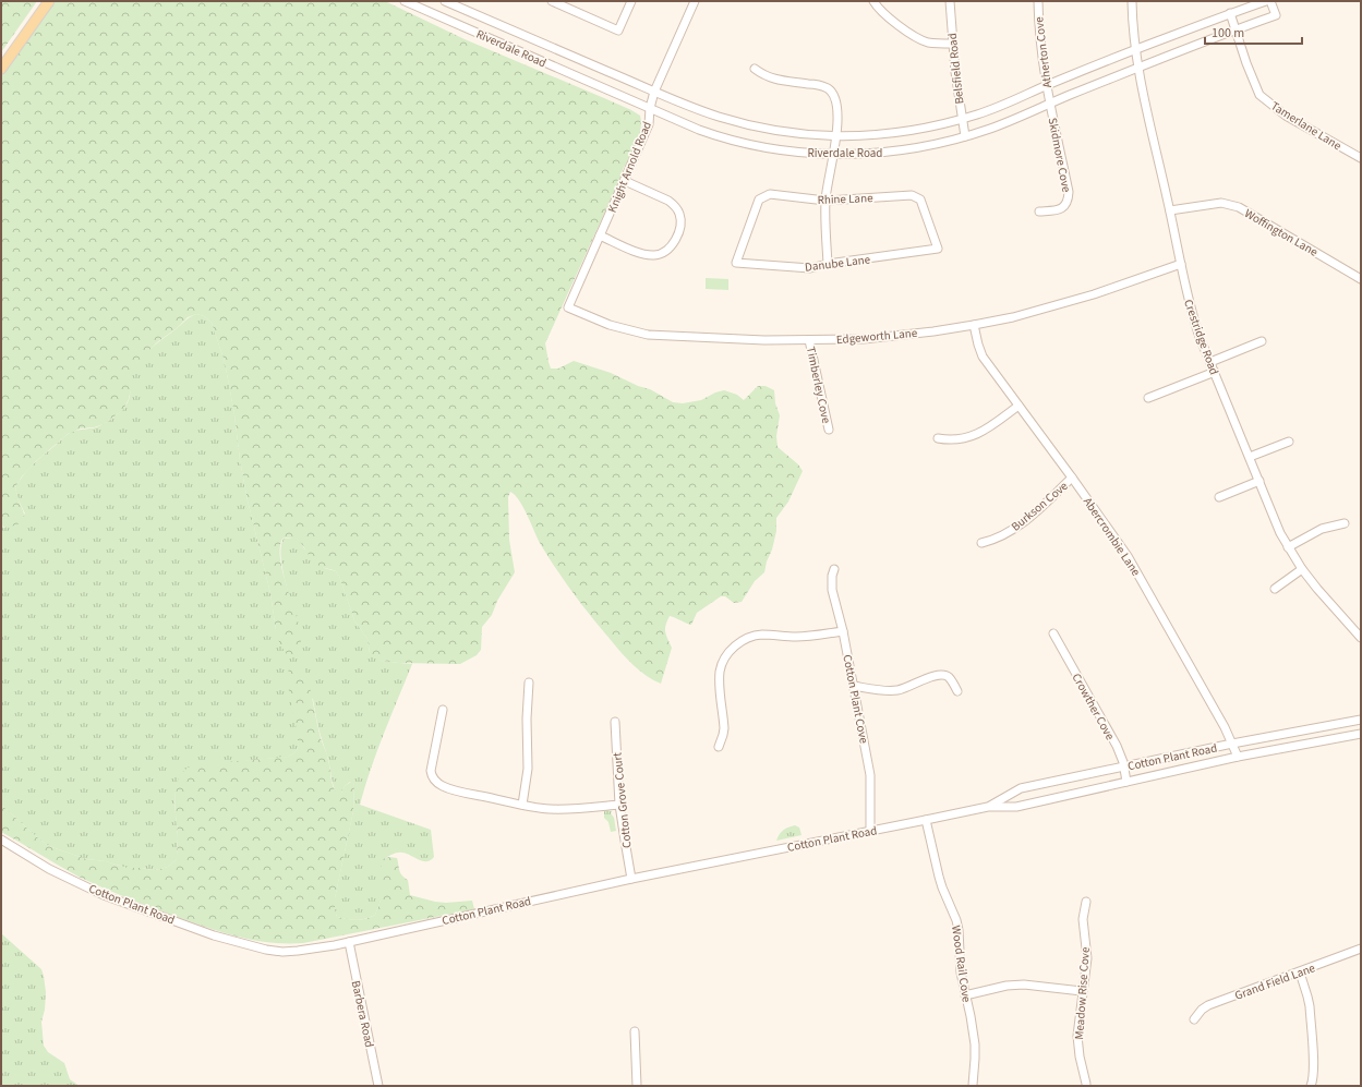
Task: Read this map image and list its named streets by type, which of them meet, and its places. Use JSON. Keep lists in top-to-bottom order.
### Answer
{
  "streets": {
    "street": [
      "Riverdale Road",
      "Atherton Cove",
      "Belsfield Road",
      "Tamerlane Lane",
      "Skidmore Cove",
      "Knight Arnold Road",
      "Rhine Lane",
      "Woffington Lane",
      "Danube Lane",
      "Edgeworth Lane",
      "Crestridge Road",
      "Timberley Cove",
      "Burkson Cove",
      "Abercrombie Lane",
      "Cotton Plant Cove",
      "Crowther Cove",
      "Cotton Plant Road",
      "Cotton Grove Court",
      "Wood Rail Cove",
      "Grand Field Lane",
      "Meadow Rise Cove",
      "Barbera Road"
    ]
  },
  "crossings": [
    ["Riverdale Road", "Atherton Cove"],
    ["Riverdale Road", "Belsfield Road"],
    ["Riverdale Road", "Tamerlane Lane"],
    ["Riverdale Road", "Skidmore Cove"],
    ["Riverdale Road", "Knight Arnold Road"],
    ["Riverdale Road", "Crestridge Road"],
    ["Atherton Cove", "Skidmore Cove"],
    ["Knight Arnold Road", "Edgeworth Lane"],
    ["Rhine Lane", "Danube Lane"],
    ["Woffington Lane", "Crestridge Road"],
    ["Edgeworth Lane", "Crestridge Road"],
    ["Edgeworth Lane", "Timberley Cove"],
    ["Edgeworth Lane", "Abercrombie Lane"],
    ["Burkson Cove", "Abercrombie Lane"],
    ["Abercrombie Lane", "Cotton Plant Road"],
    ["Cotton Plant Cove", "Cotton Plant Road"],
    ["Crowther Cove", "Cotton Plant Road"],
    ["Cotton Plant Road", "Cotton Grove Court"],
    ["Cotton Plant Road", "Wood Rail Cove"],
    ["Cotton Plant Road", "Barbera Road"]
  ],
  "scale_bar": "100 m"
}
